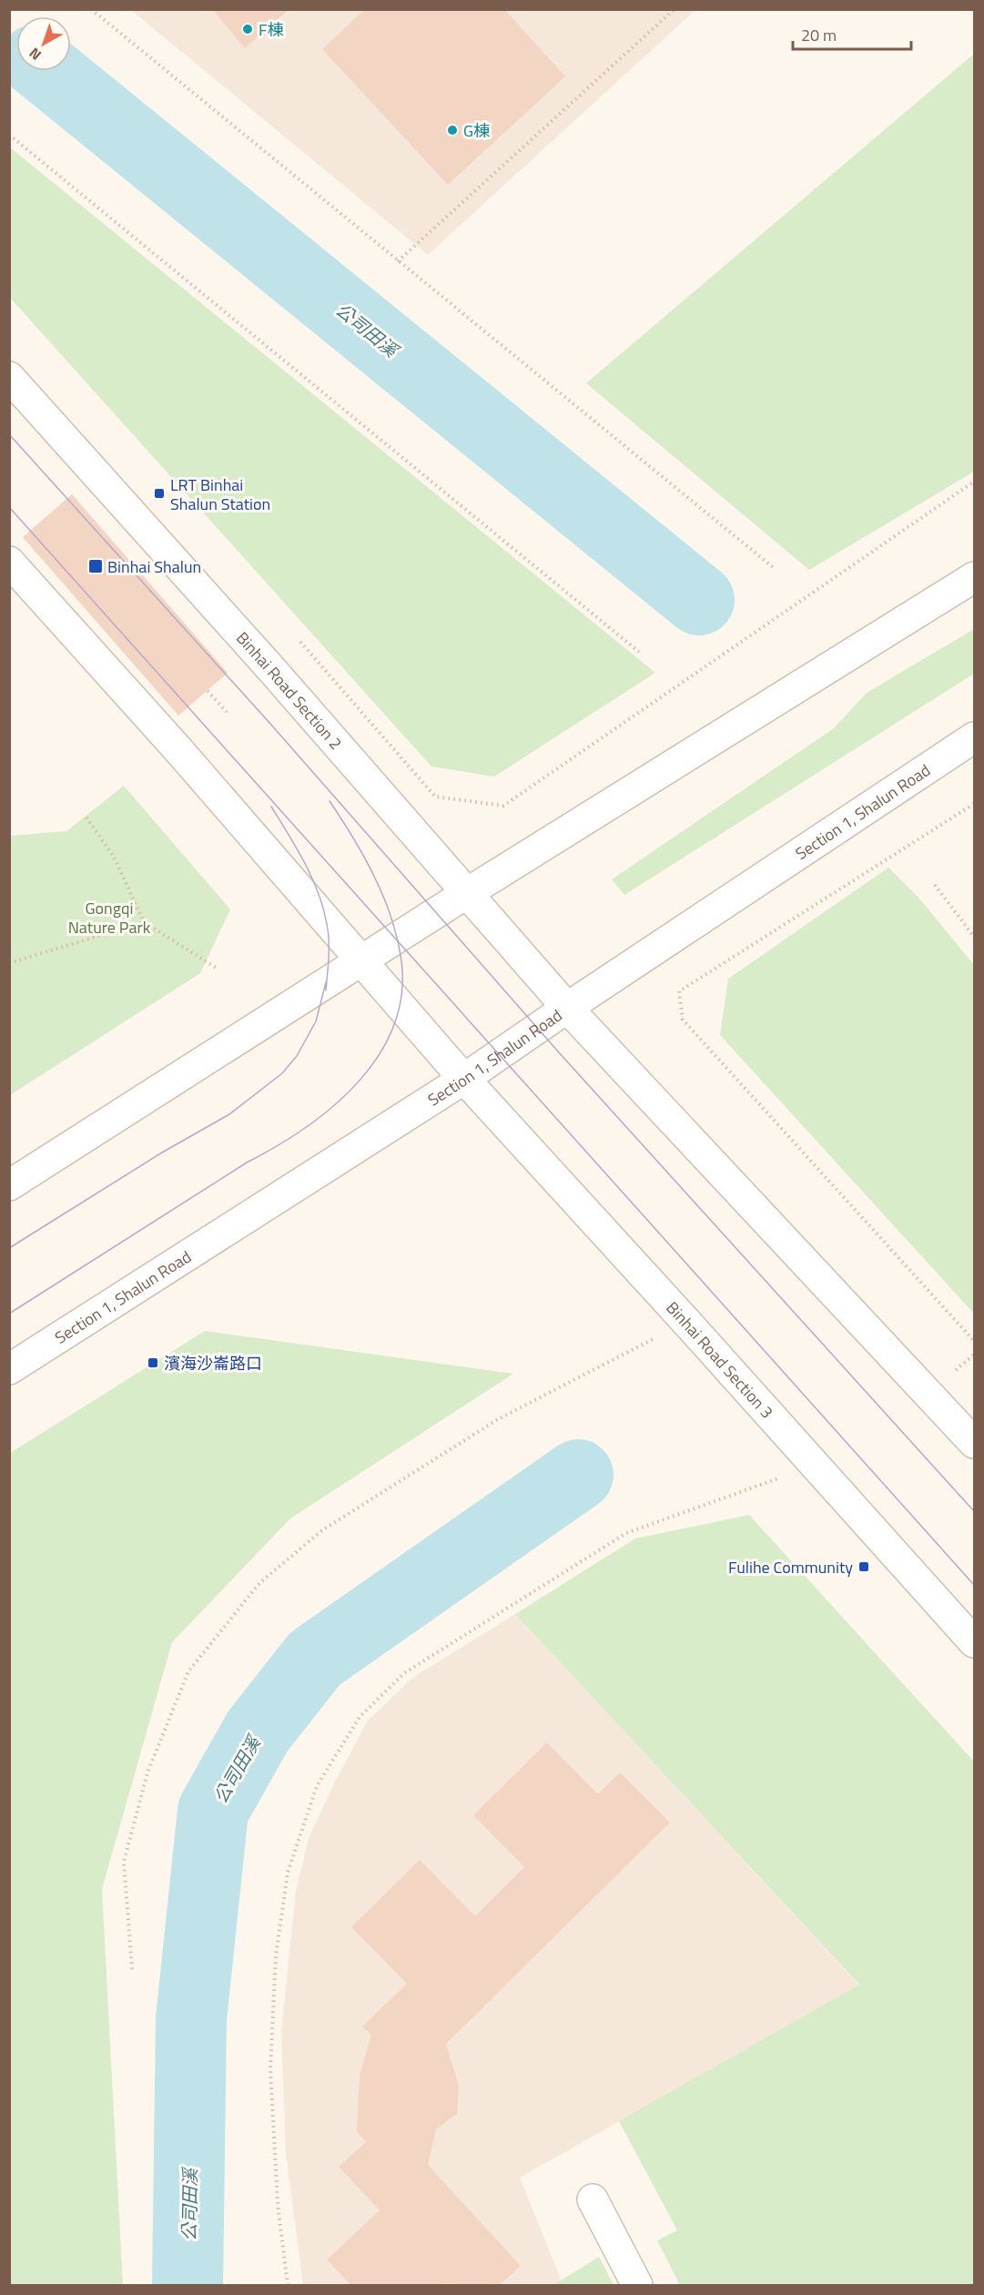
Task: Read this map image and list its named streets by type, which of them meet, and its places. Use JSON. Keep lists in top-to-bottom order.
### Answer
{
  "streets": {
    "street": ["Binhai Road Section 2", "Section 1, Shalun Road", "Binhai Road Section 3"]
  },
  "crossings": [
    ["Binhai Road Section 2", "Section 1, Shalun Road"],
    ["Section 1, Shalun Road", "Binhai Road Section 3"]
  ],
  "water": ["公司田溪"],
  "parks": ["Gongqi Nature Park"],
  "places": {
    "other": ["F棟", "G棟"],
    "transit": [
      "LRT Binhai Shalun Station",
      "Binhai Shalun",
      "濱海沙崙路口",
      "Fulihe Community"
    ]
  },
  "scale_bar": "20 m",
  "north": "bottom left"
}
